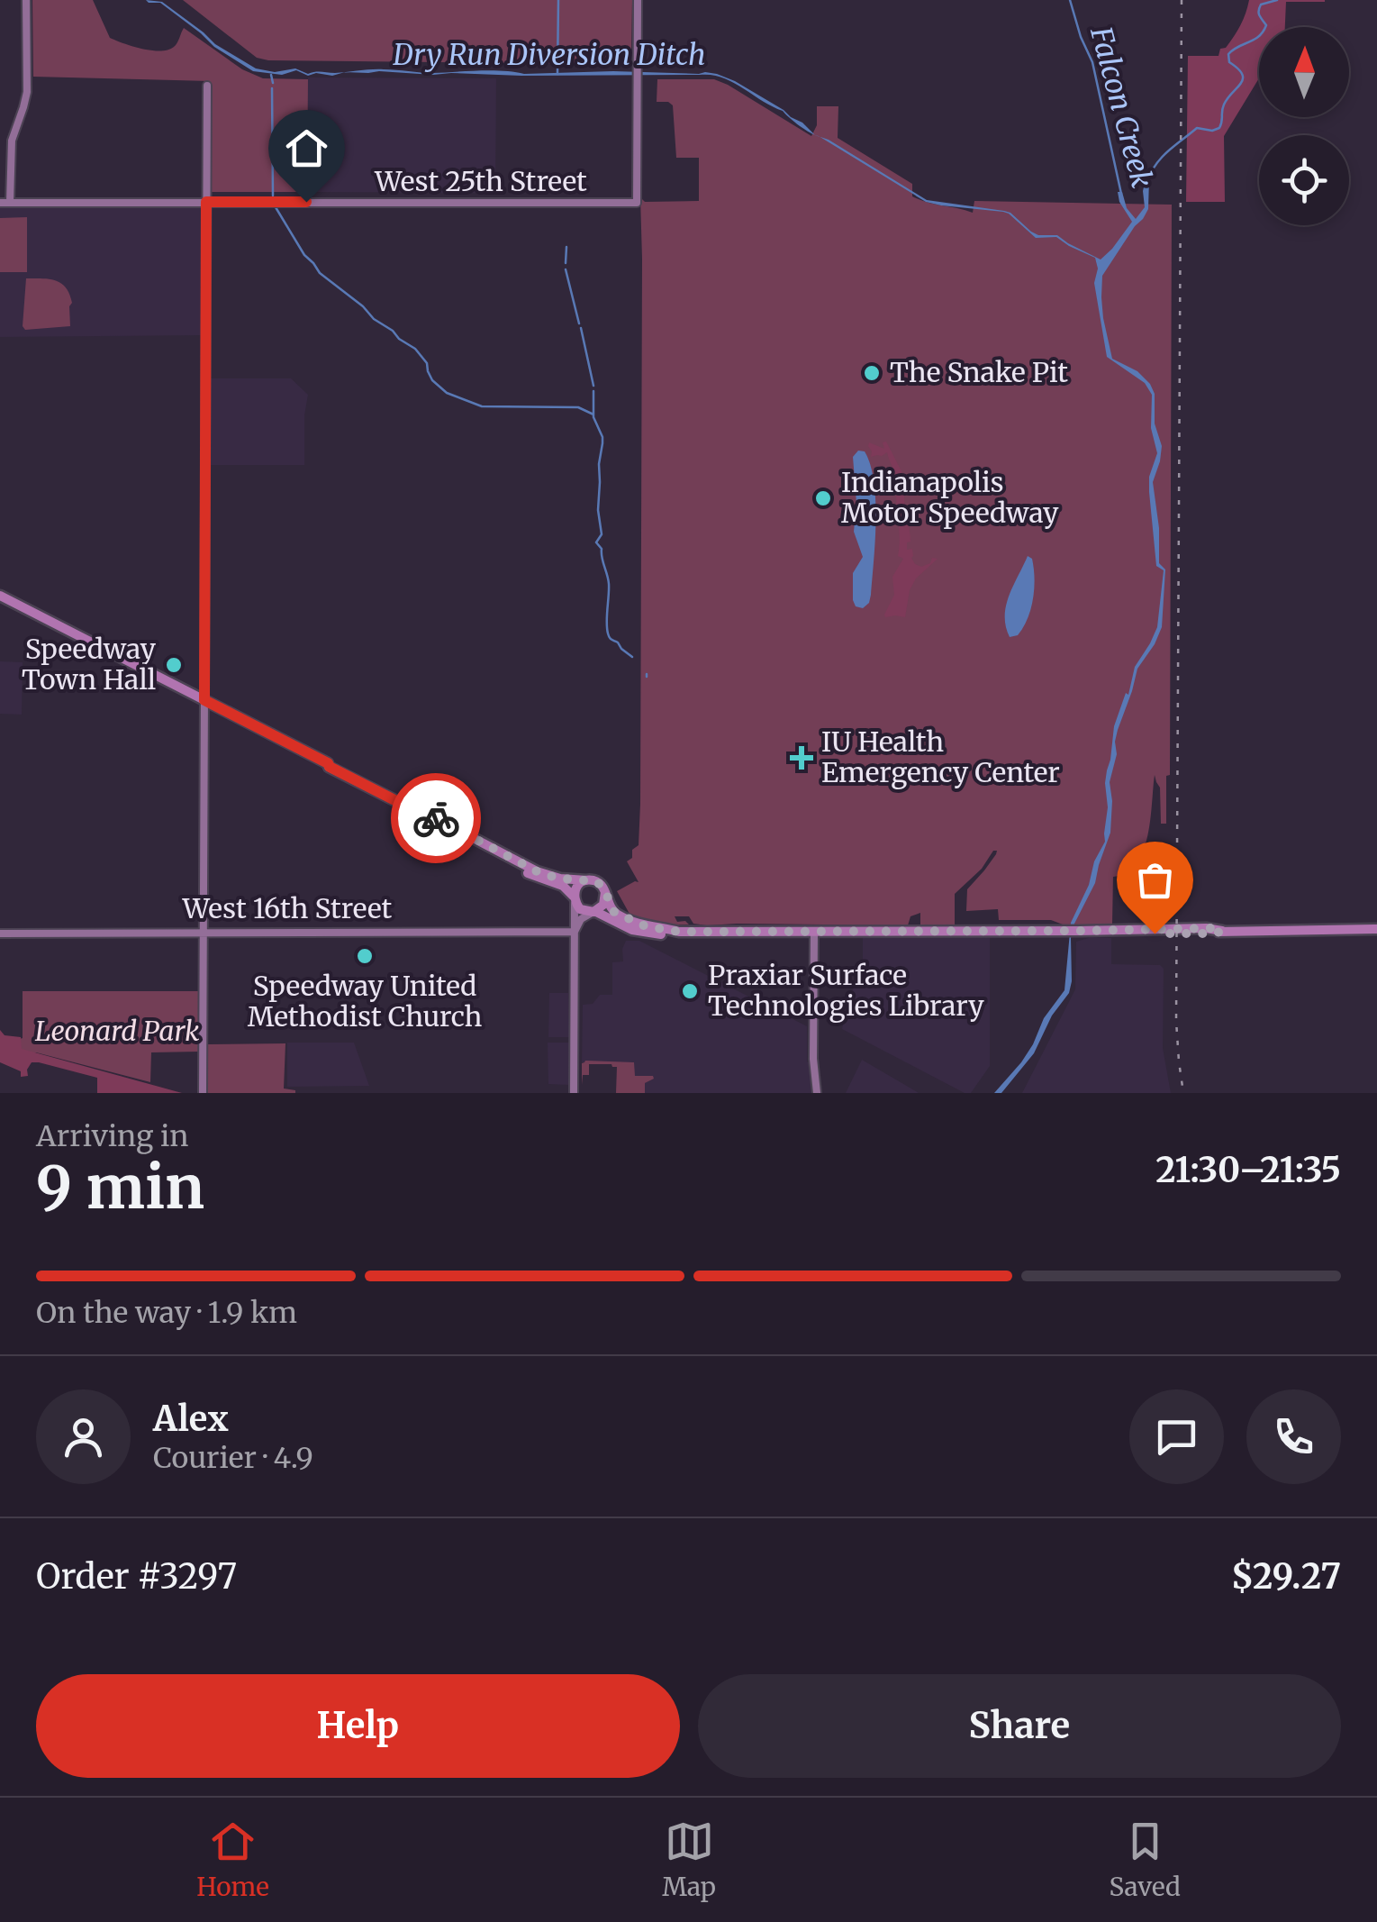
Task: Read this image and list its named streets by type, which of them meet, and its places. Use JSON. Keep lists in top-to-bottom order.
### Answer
{
  "streets": {
    "main road": ["West 25th Street", "West 16th Street"]
  },
  "water": ["Dry Run Diversion Ditch", "Falcon Creek"],
  "parks": ["Leonard Park"],
  "places": {
    "other": [
      "The Snake Pit",
      "Indianapolis Motor Speedway",
      "Speedway Town Hall",
      "Speedway United Methodist Church",
      "Praxiar Surface Technologies Library"
    ],
    "health": ["IU Health Emergency Center"]
  },
  "north": "top",
  "page": {
    "heading": ["9 min", "Arriving in", "21:30–21:35"],
    "panel": [
      "Alex",
      "Courier · 4.9",
      "Order #3297",
      "$29.27"
    ],
    "bar": "On the way · 1.9 km",
    "buttons": ["Help", "Share"],
    "tabs": ["Home", "Map", "Saved"]
  }
}
